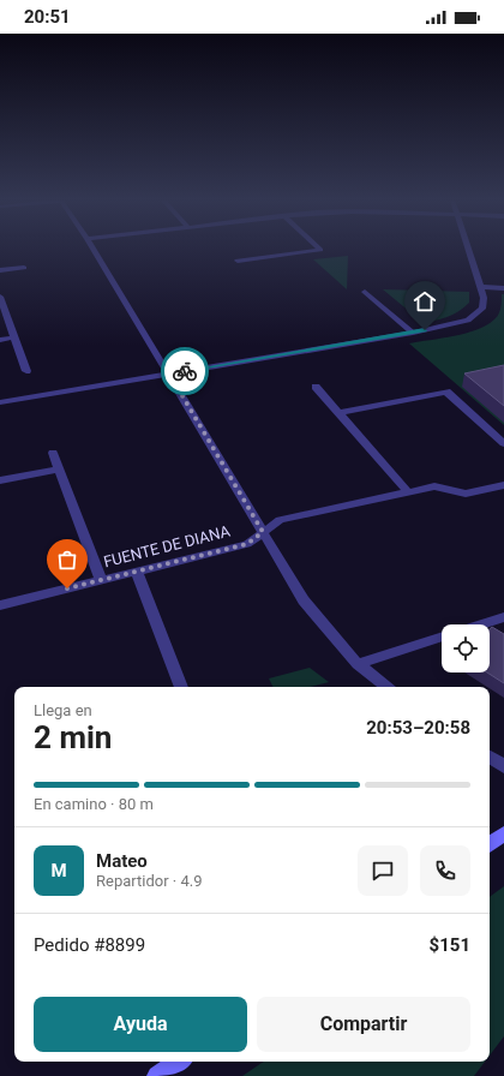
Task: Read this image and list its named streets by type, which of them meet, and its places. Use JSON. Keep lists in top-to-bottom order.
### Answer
{
  "streets": {
    "street": ["FUENTE DE DIANA"]
  },
  "page": {
    "status": "20:51",
    "heading": ["2 min", "Llega en", "20:53–20:58"],
    "panel": [
      "Mateo",
      "Repartidor · 4.9",
      "Pedido #8899",
      "$151"
    ],
    "bar": "En camino · 80 m",
    "round": "M",
    "buttons": ["Ayuda", "Compartir"]
  }
}
